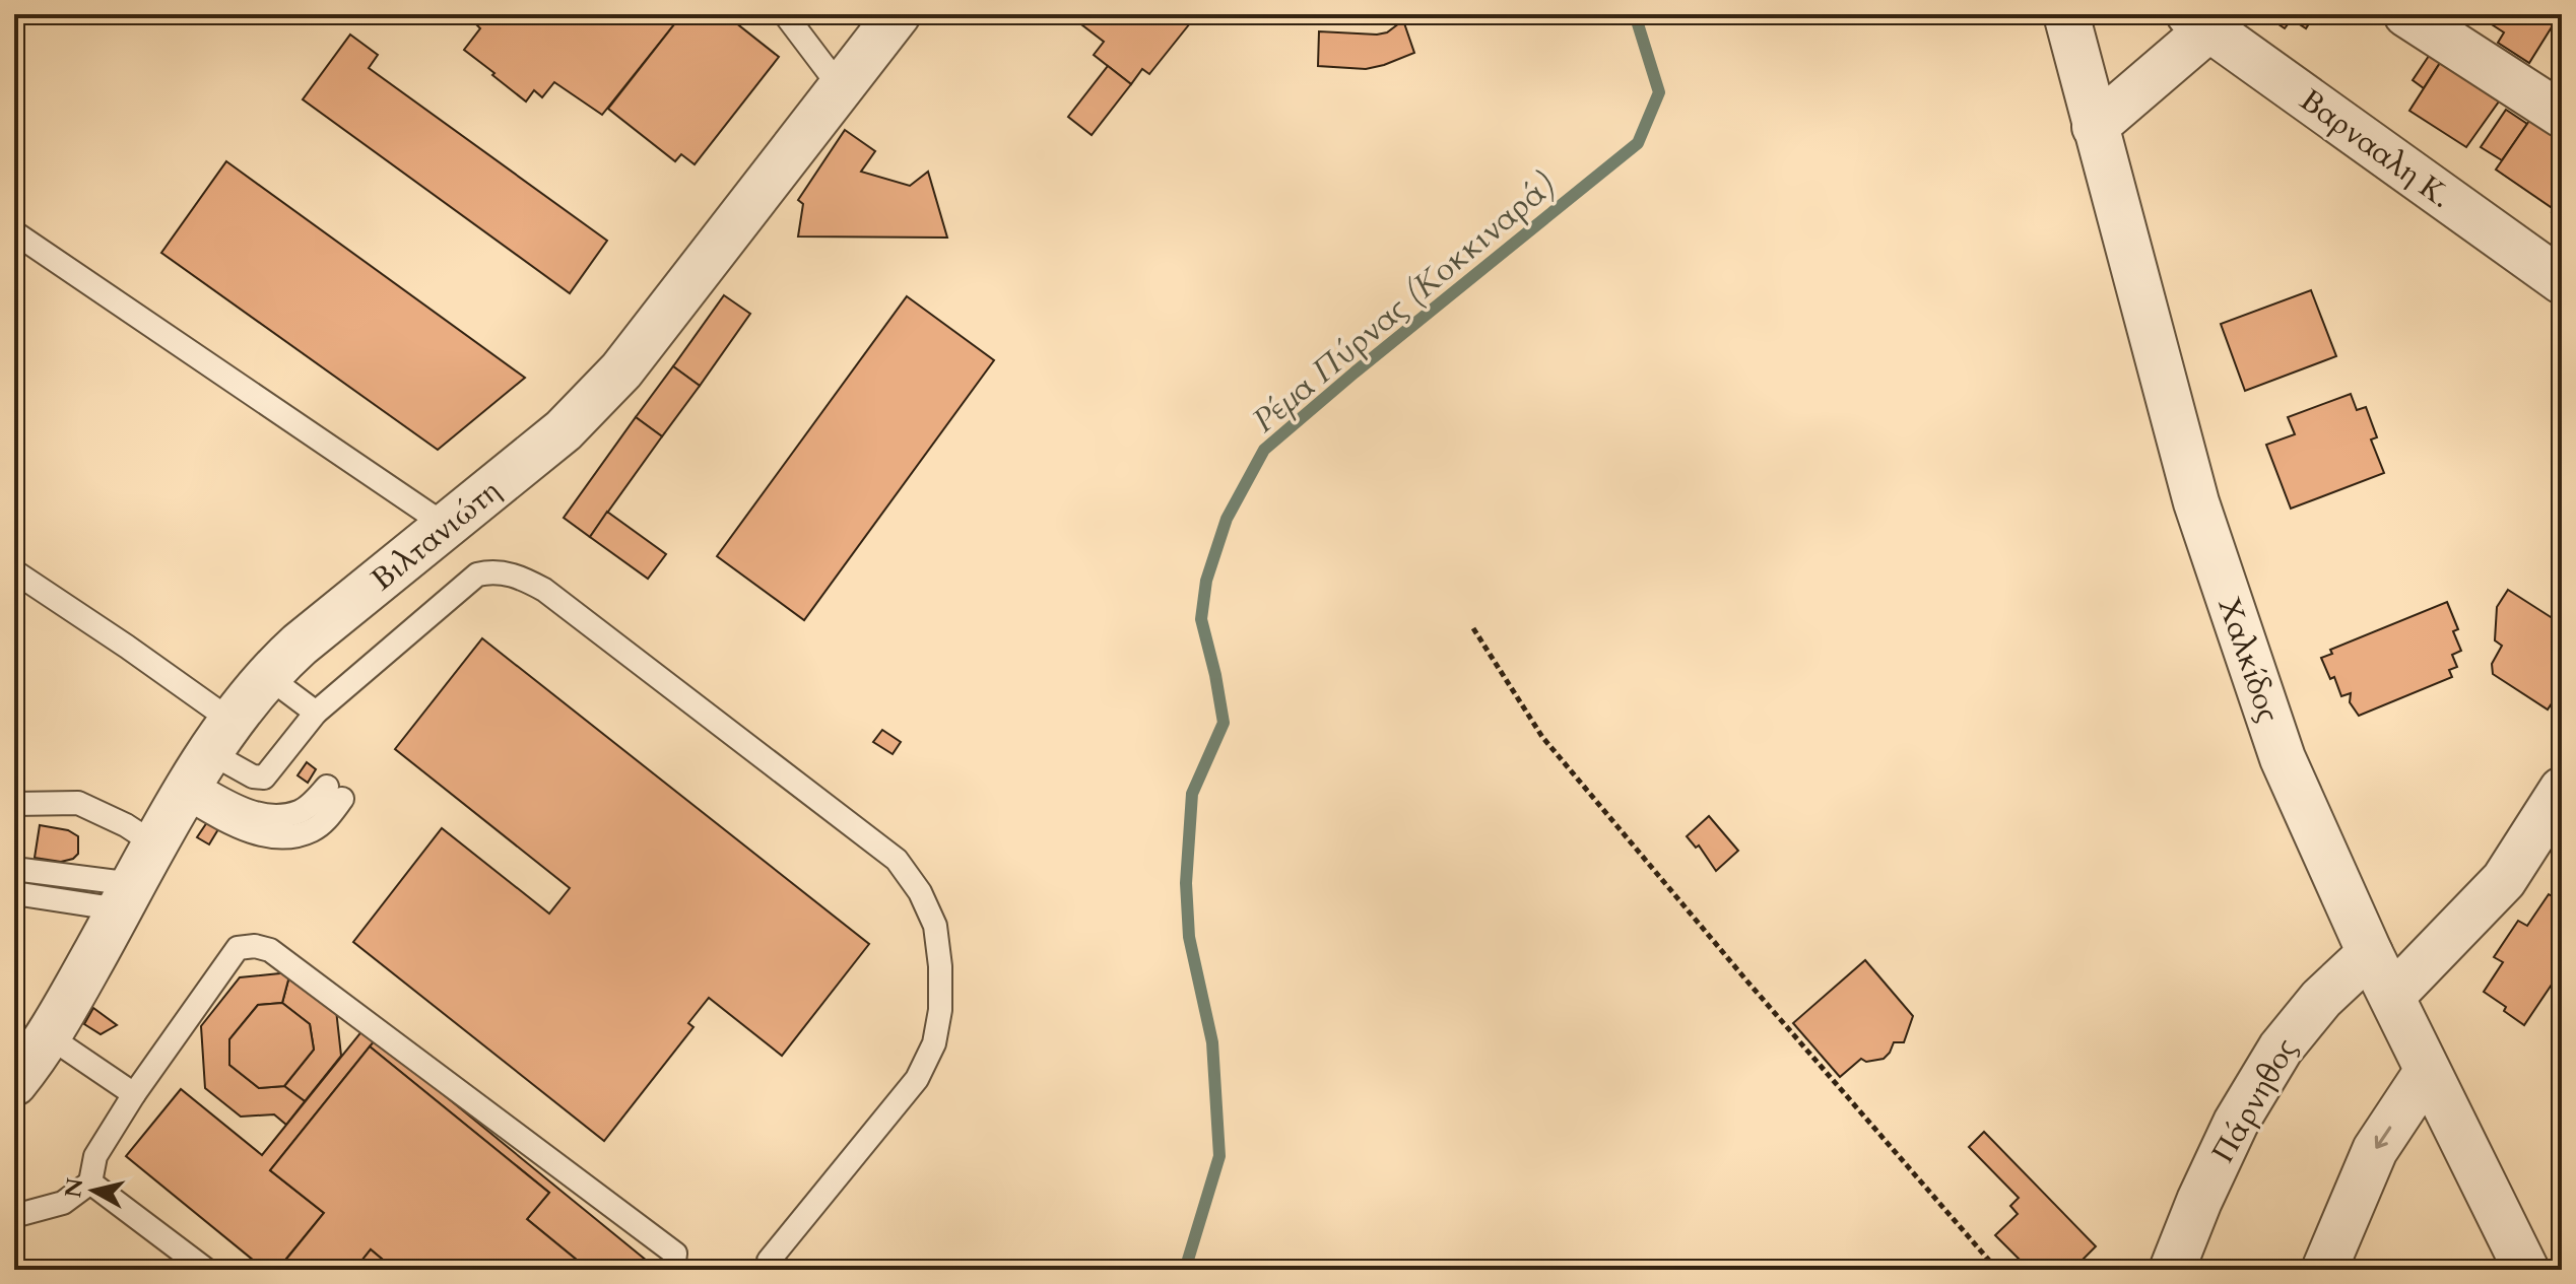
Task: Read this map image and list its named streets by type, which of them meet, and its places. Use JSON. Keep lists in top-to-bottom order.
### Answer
{
  "streets": {
    "street": [
      "Βαρνααλη Κ.",
      "Βιλτανιώτη",
      "Χαλκίδος",
      "Πάρνηθος"
    ]
  },
  "crossings": [
    ["Χαλκίδος", "Πάρνηθος"]
  ],
  "water": ["Ρέμα Πύρνας (Κοκκιναρά)"],
  "north": "left"
}
